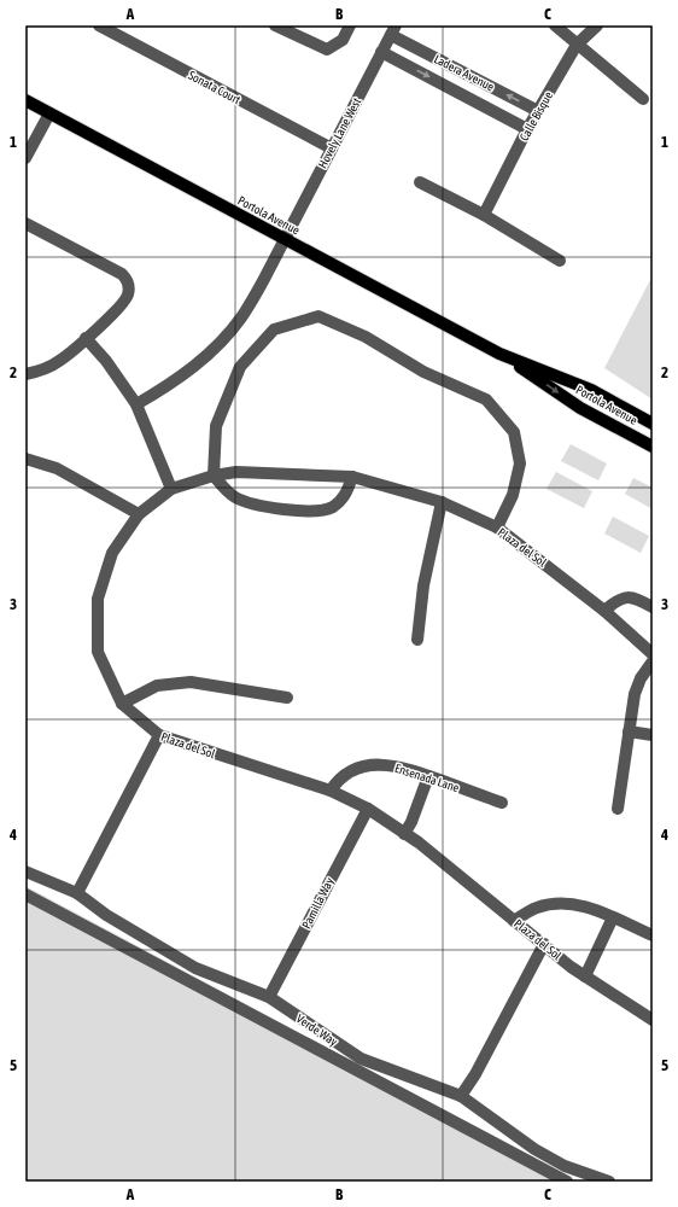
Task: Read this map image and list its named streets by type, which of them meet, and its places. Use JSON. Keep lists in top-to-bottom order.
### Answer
{
  "streets": {
    "main road": ["Portola Avenue"],
    "street": [
      "Ladera Avenue",
      "Sonata Court",
      "Calle Bisque",
      "Hovely Lane West",
      "Plaza del Sol",
      "Ensenada Lane",
      "Pamilla Way",
      "Verde Way"
    ]
  },
  "crossings": [
    ["Ladera Avenue", "Calle Bisque"],
    ["Ladera Avenue", "Hovely Lane West"],
    ["Sonata Court", "Hovely Lane West"],
    ["Hovely Lane West", "Portola Avenue"],
    ["Plaza del Sol", "Ensenada Lane"],
    ["Plaza del Sol", "Pamilla Way"],
    ["Pamilla Way", "Verde Way"]
  ],
  "grid": {
    "columns": ["A", "B", "C"],
    "rows": [
      "1",
      "2",
      "3",
      "4",
      "5"
    ]
  }
}
